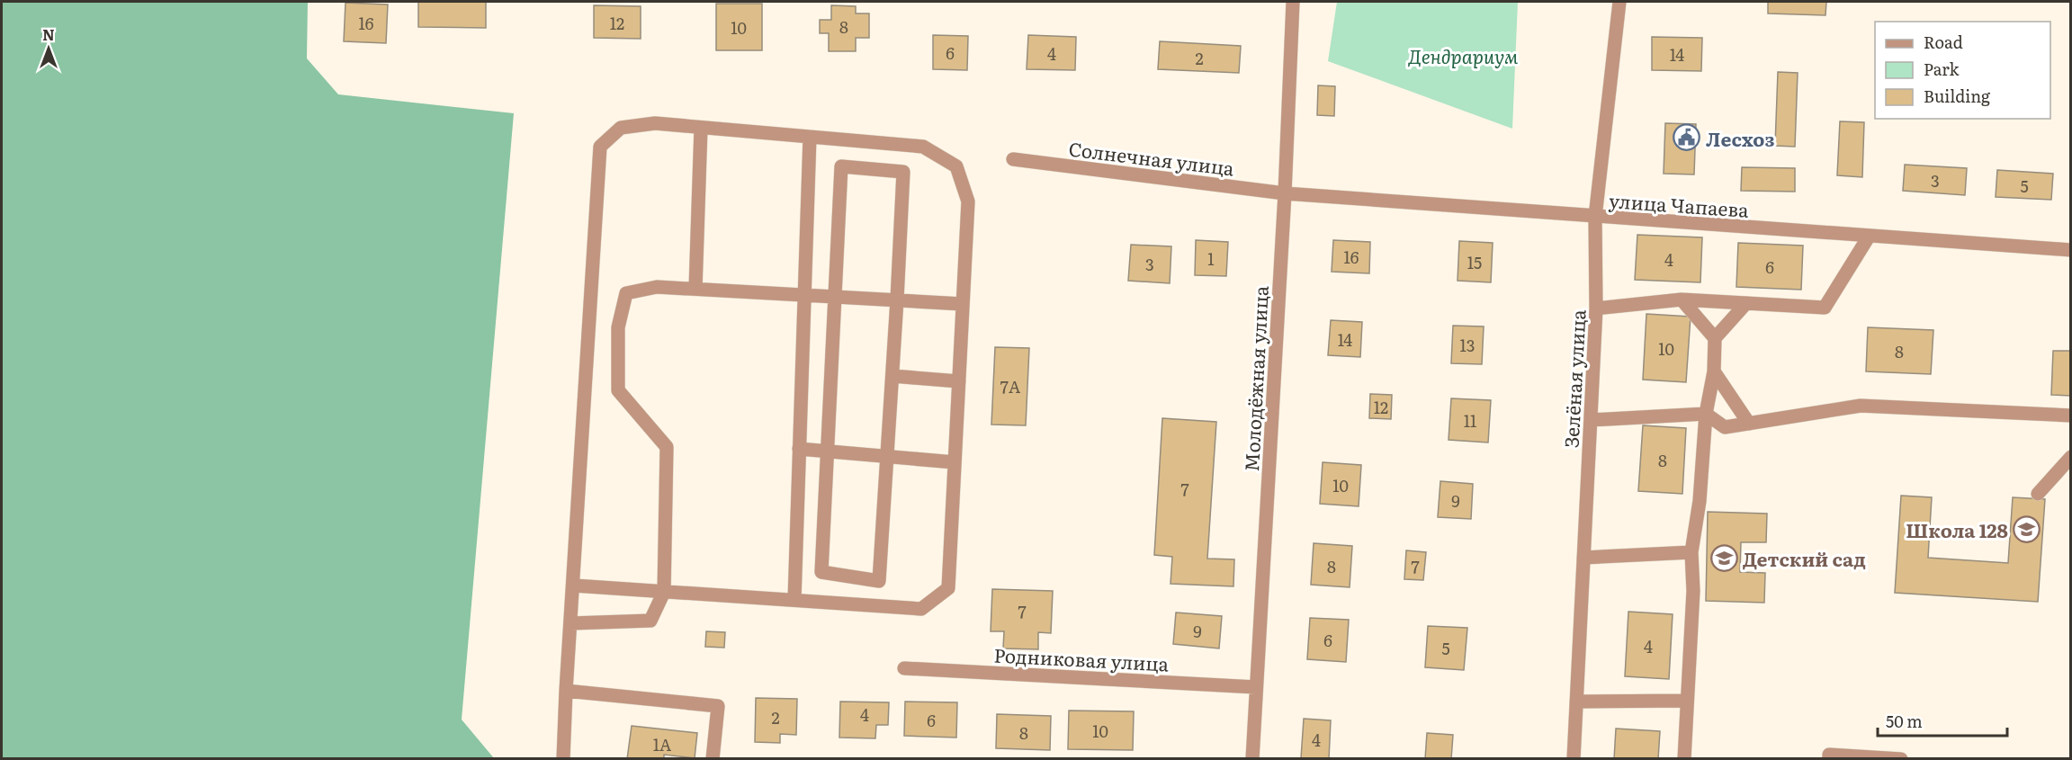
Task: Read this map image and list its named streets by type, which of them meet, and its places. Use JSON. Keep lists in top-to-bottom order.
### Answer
{
  "streets": {
    "street": [
      "Солнечная улица",
      "улица Чапаева",
      "Молодёжная улица",
      "Зелёная улица",
      "Родниковая улица"
    ]
  },
  "crossings": [
    ["Солнечная улица", "улица Чапаева"],
    ["Солнечная улица", "Молодёжная улица"],
    ["улица Чапаева", "Молодёжная улица"],
    ["улица Чапаева", "Зелёная улица"],
    ["Молодёжная улица", "Родниковая улица"]
  ],
  "parks": ["Дендрариум"],
  "places": {
    "public building": ["Лесхоз"],
    "school or university": ["Школа 128", "Детский сад"]
  },
  "house_numbers": [
    "16",
    "12",
    "8",
    "10",
    "6",
    "4",
    "14",
    "2",
    "3",
    "5",
    "16",
    "1",
    "4",
    "15",
    "3",
    "6",
    "14",
    "13",
    "10",
    "8",
    "7А",
    "12",
    "11",
    "8",
    "10",
    "7",
    "9",
    "8",
    "7",
    "7",
    "9",
    "6",
    "4",
    "5",
    "4",
    "2",
    "6",
    "10",
    "8",
    "4",
    "1А"
  ],
  "legend": ["Road", "Park", "Building"],
  "scale_bar": "50 m",
  "north": "top"
}
